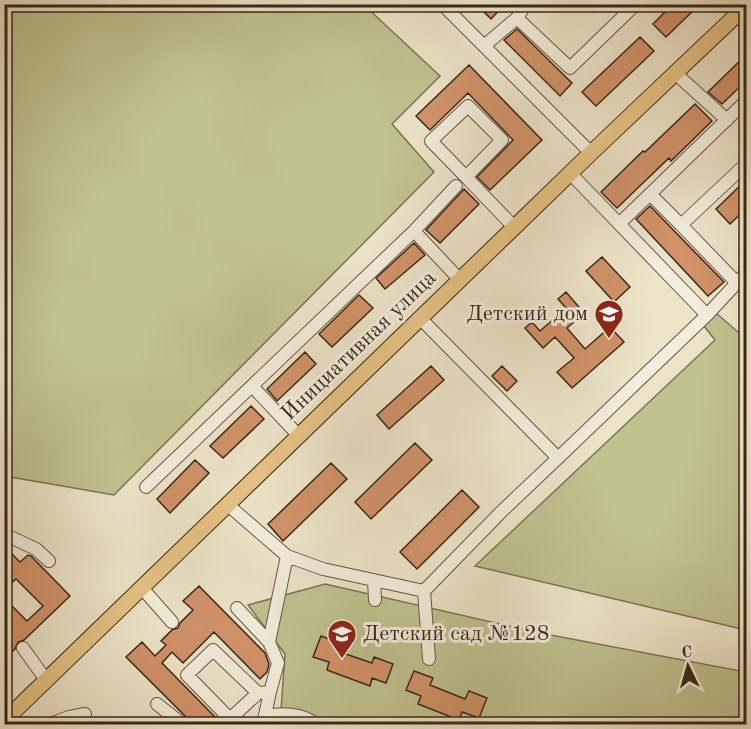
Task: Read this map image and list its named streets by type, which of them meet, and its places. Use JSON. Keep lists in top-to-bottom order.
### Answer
{
  "streets": {
    "main road": ["Инициативная улица"]
  },
  "places": {
    "school or university": ["Детский дом", "Детский сад №128"]
  },
  "north": "top"
}
